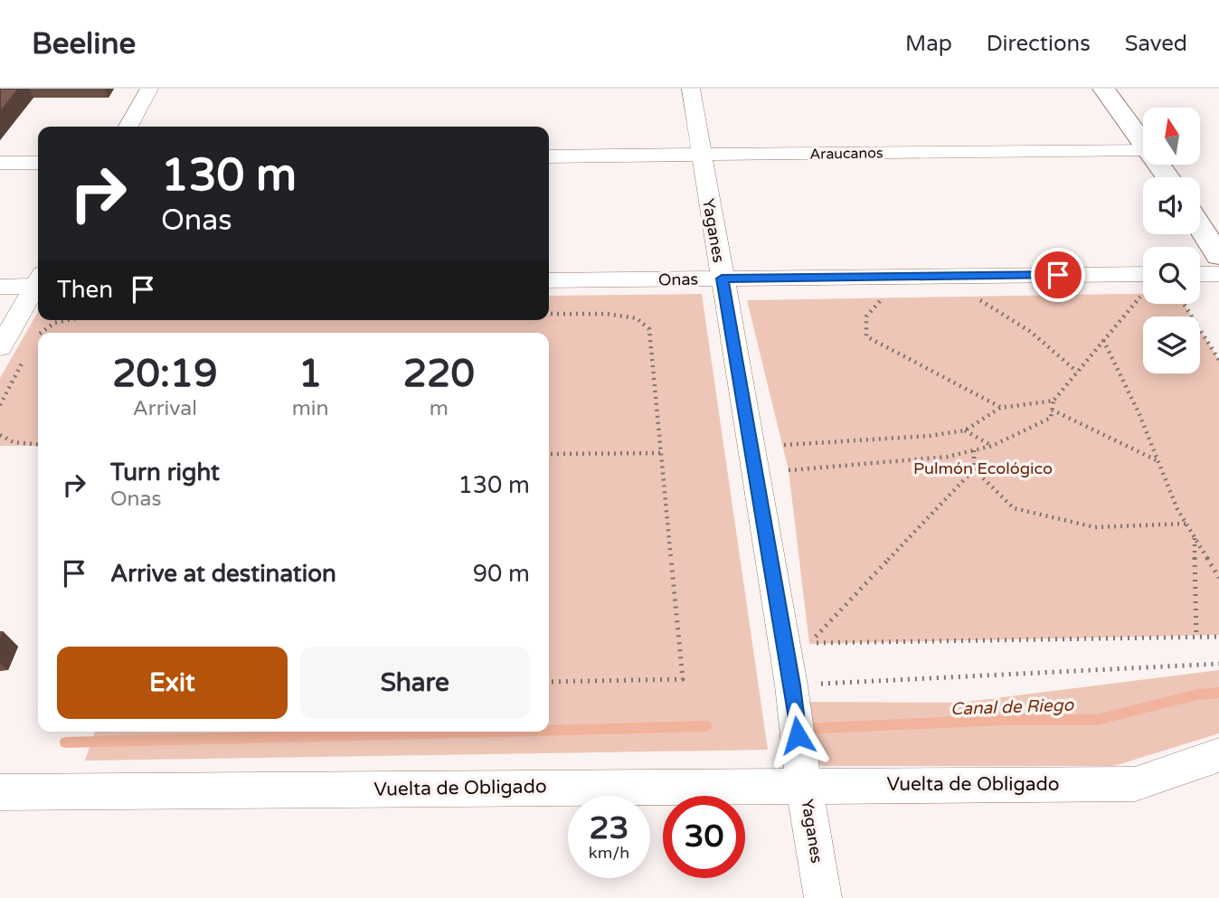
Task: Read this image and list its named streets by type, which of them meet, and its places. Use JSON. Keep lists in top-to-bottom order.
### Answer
{
  "streets": {
    "street": [
      "Araucanos",
      "Yaganes",
      "Onas",
      "Vuelta de Obligado"
    ]
  },
  "crossings": [
    ["Araucanos", "Yaganes"],
    ["Yaganes", "Onas"],
    ["Yaganes", "Vuelta de Obligado"]
  ],
  "water": ["Canal de Riego"],
  "parks": ["Pulmón Ecológico"],
  "north": "top",
  "page": {
    "header": "Beeline",
    "nav": ["Map", "Directions", "Saved"],
    "turn": ["130 m", "Onas"],
    "then": "Then",
    "eta": [
      "20:19",
      "Arrival",
      "1",
      "min",
      "220",
      "m"
    ],
    "list": [
      {
        "name": "Turn right",
        "note": "Onas",
        "value": "130 m"
      },
      {
        "name": "Arrive at destination",
        "value": "90 m"
      }
    ],
    "buttons": ["Exit", "Share"],
    "speed": "23 km/h",
    "limit": "30"
  }
}
